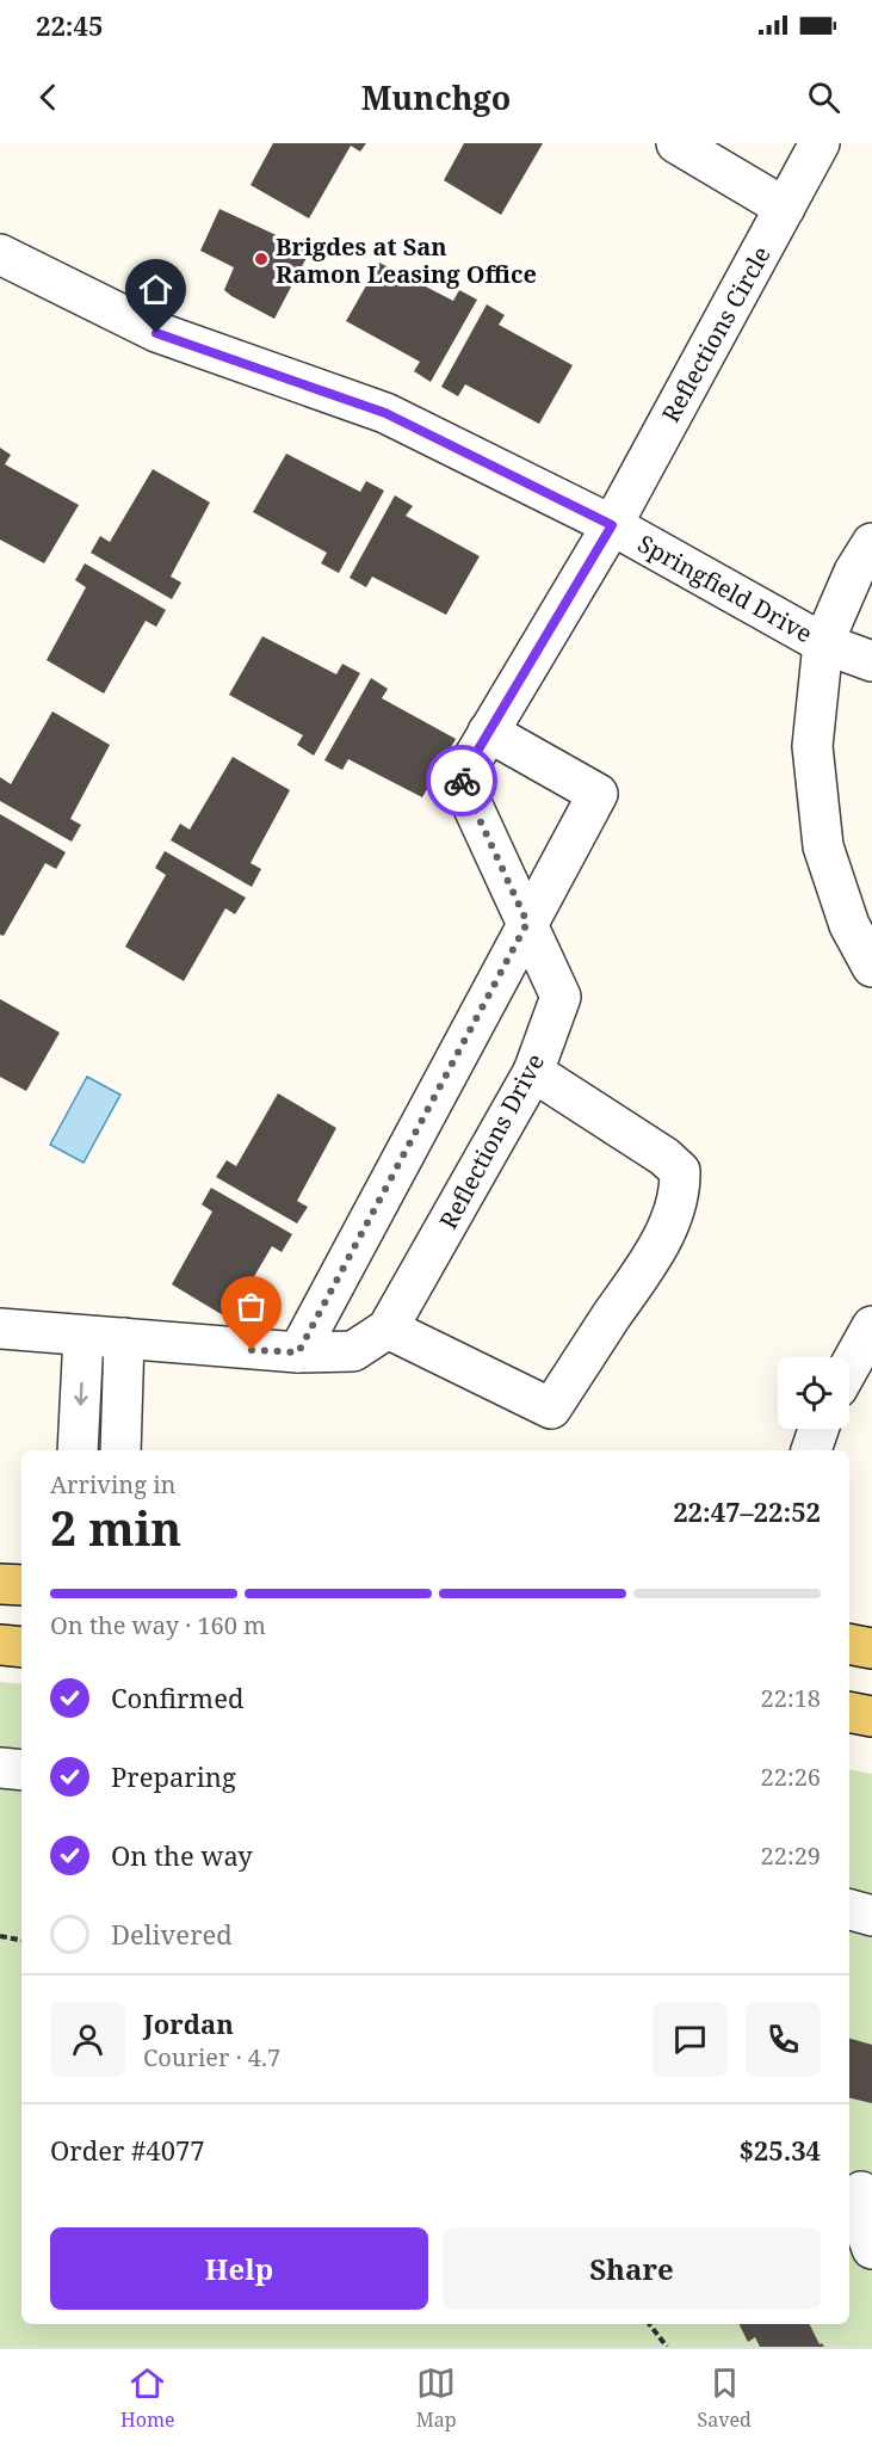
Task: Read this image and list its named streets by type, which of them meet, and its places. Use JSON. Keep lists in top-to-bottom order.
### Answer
{
  "streets": {
    "street": ["Reflections Circle", "Springfield Drive", "Reflections Drive"]
  },
  "crossings": [
    ["Reflections Circle", "Springfield Drive"],
    ["Reflections Circle", "Reflections Drive"],
    ["Springfield Drive", "Reflections Drive"]
  ],
  "places": ["Brigdes at San Ramon Leasing Office"],
  "page": {
    "status": "22:45",
    "header": "Munchgo",
    "heading": ["2 min", "Arriving in", "22:47–22:52"],
    "panel": [
      "Jordan",
      "Courier · 4.7",
      "Order #4077",
      "$25.34"
    ],
    "bar": "On the way · 160 m",
    "list": [
      ["Confirmed", "22:18"],
      ["Preparing", "22:26"],
      ["On the way", "22:29"],
      "Delivered"
    ],
    "buttons": ["Help", "Share"],
    "tabs": ["Home", "Map", "Saved"]
  }
}
